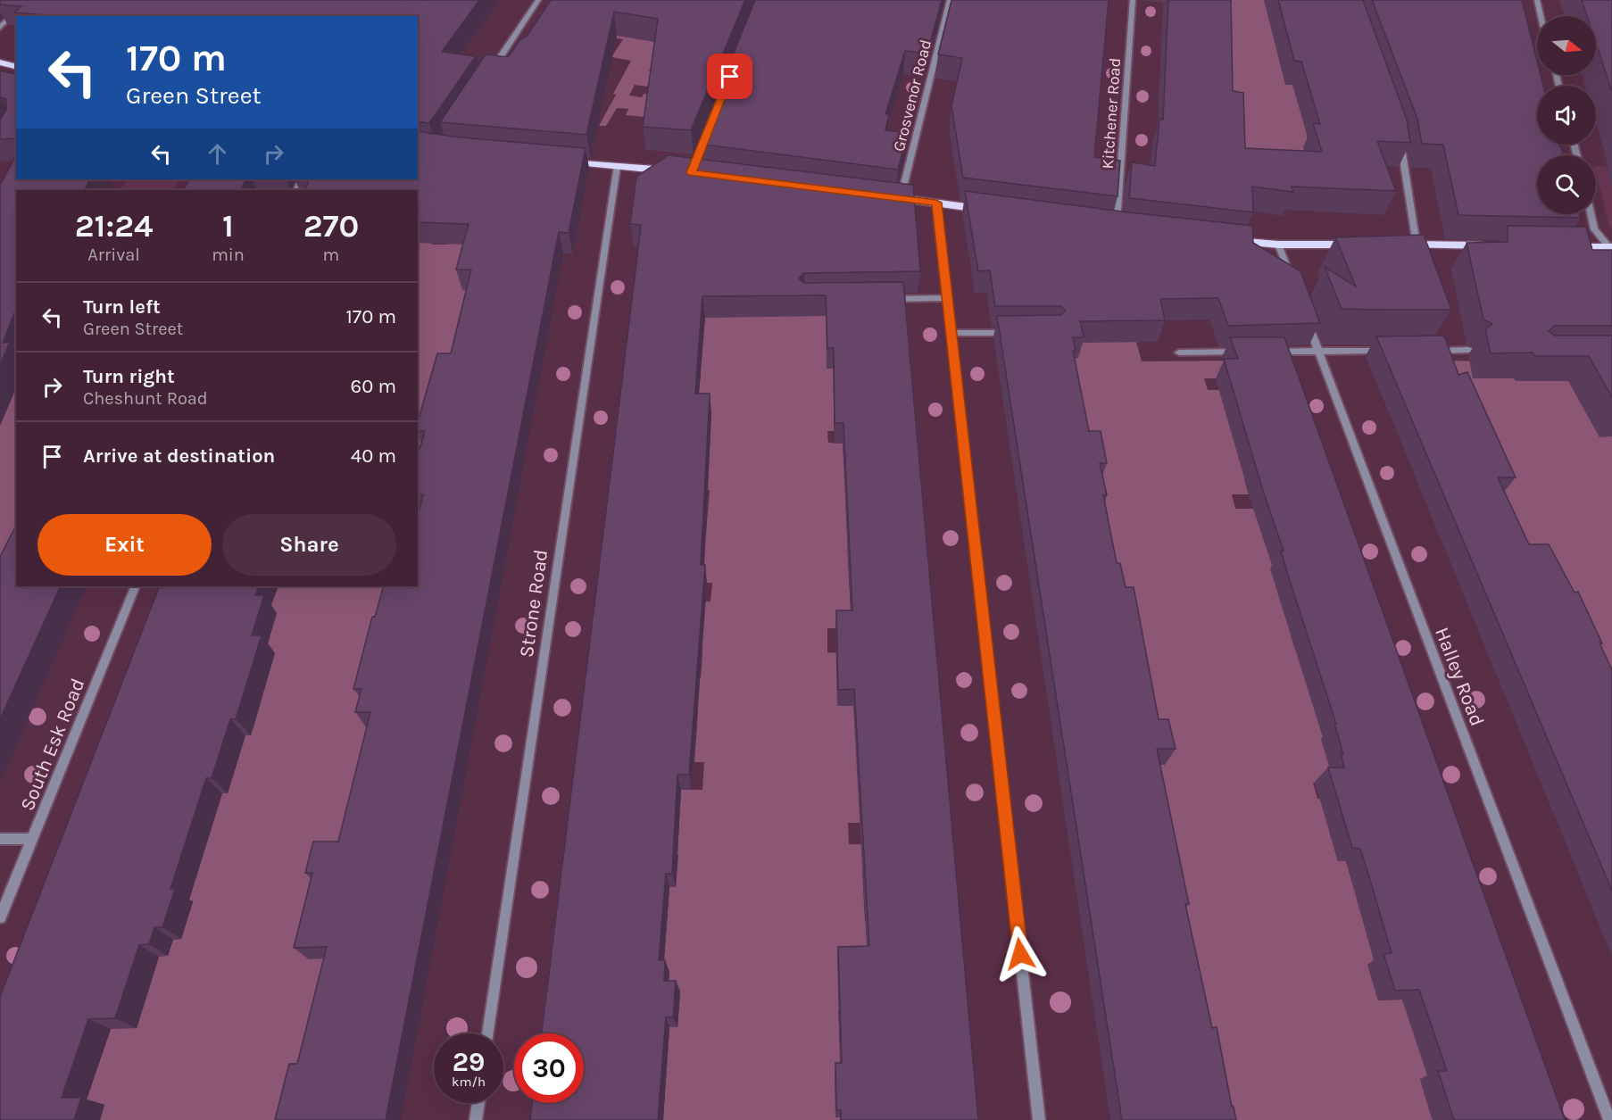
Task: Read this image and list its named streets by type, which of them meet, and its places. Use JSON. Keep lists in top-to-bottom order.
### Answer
{
  "streets": {
    "street": [
      "Grosvenor Road",
      "Kitchener Road",
      "Strone Road",
      "Halley Road",
      "South Esk Road"
    ]
  },
  "north": "right",
  "page": {
    "turn": ["170 m", "Green Street"],
    "eta": [
      "21:24",
      "Arrival",
      "1",
      "min",
      "270",
      "m"
    ],
    "list": [
      {
        "name": "Turn left",
        "note": "Green Street",
        "value": "170 m"
      },
      {
        "name": "Turn right",
        "note": "Cheshunt Road",
        "value": "60 m"
      },
      {
        "name": "Arrive at destination",
        "value": "40 m"
      }
    ],
    "buttons": ["Exit", "Share"],
    "speed": "29 km/h",
    "limit": "30"
  }
}
